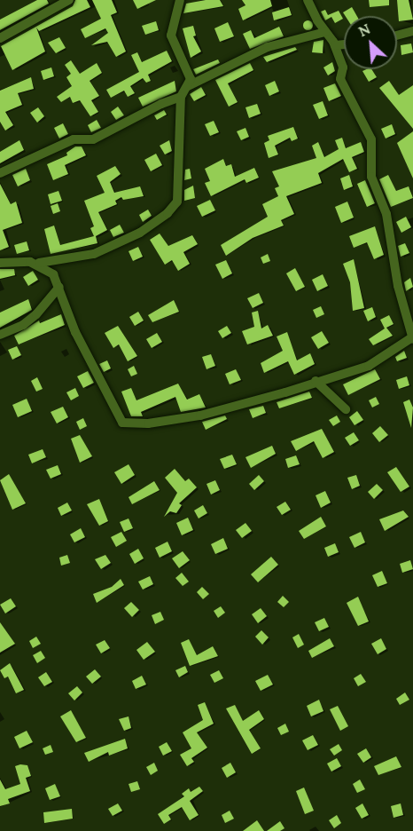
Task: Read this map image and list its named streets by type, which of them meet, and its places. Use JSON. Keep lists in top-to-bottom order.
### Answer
{
  "north": "top left"
}
